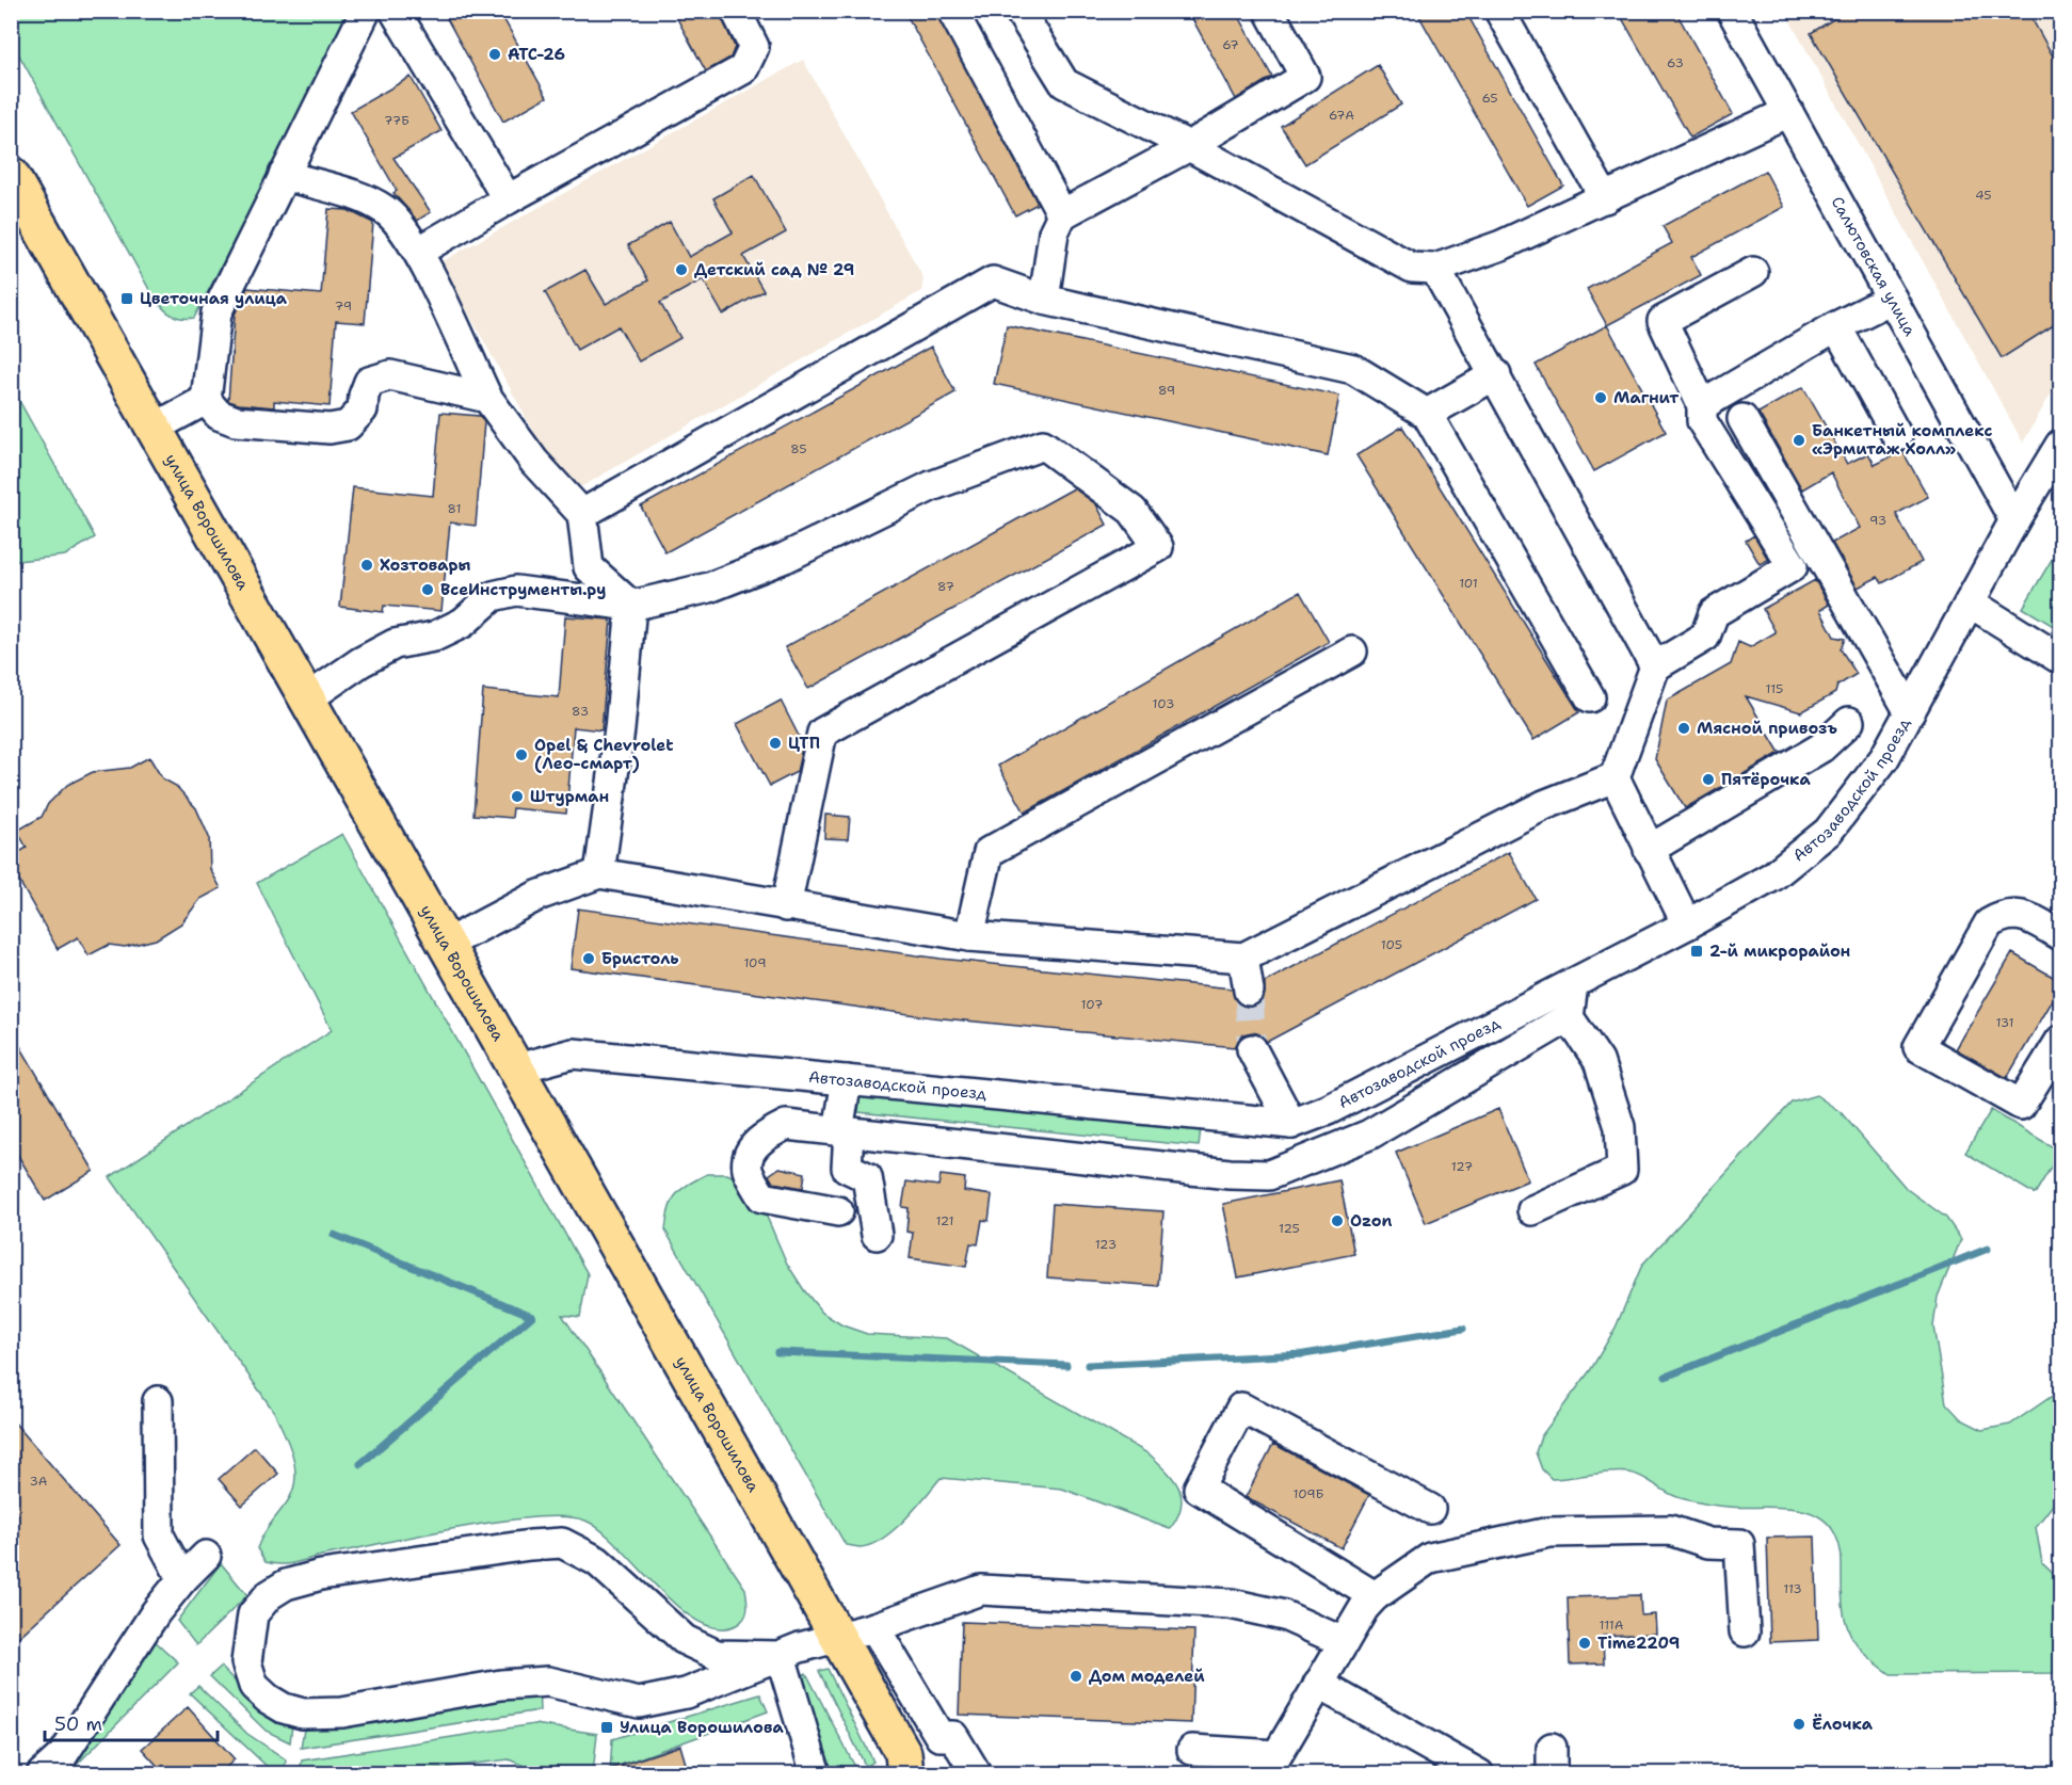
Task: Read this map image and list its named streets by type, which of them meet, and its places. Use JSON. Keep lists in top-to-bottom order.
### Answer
{
  "streets": {
    "main road": ["улица Ворошилова"],
    "street": ["Салютовская улица", "Автозаводской проезд"]
  },
  "crossings": [
    ["Салютовская улица", "Автозаводской проезд"],
    ["улица Ворошилова", "Автозаводской проезд"]
  ],
  "places": {
    "other": [
      "АТС-26",
      "Детский сад № 29",
      "Магнит",
      "Банкетный комплекс «Эрмитаж Холл»",
      "Хозтовары",
      "ВсеИнструменты.ру",
      "Мясной привозъ",
      "ЦТП",
      "Opel & Chevrolet (Лео-смарт)",
      "Пятёрочка",
      "Штурман",
      "Бристоль",
      "Ozon",
      "Time2209",
      "Дом моделей",
      "Ёлочка"
    ],
    "transit": ["Цветочная улица", "2-й микрорайон", "Улица Ворошилова"]
  },
  "house_numbers": [
    "67",
    "63",
    "65",
    "67А",
    "77Б",
    "45",
    "79",
    "89",
    "85",
    "81",
    "93",
    "101",
    "87",
    "115",
    "103",
    "83",
    "105",
    "109",
    "107",
    "131",
    "127",
    "121",
    "125",
    "123",
    "3А",
    "109Б",
    "113",
    "111А"
  ],
  "scale_bar": "50 m"
}
